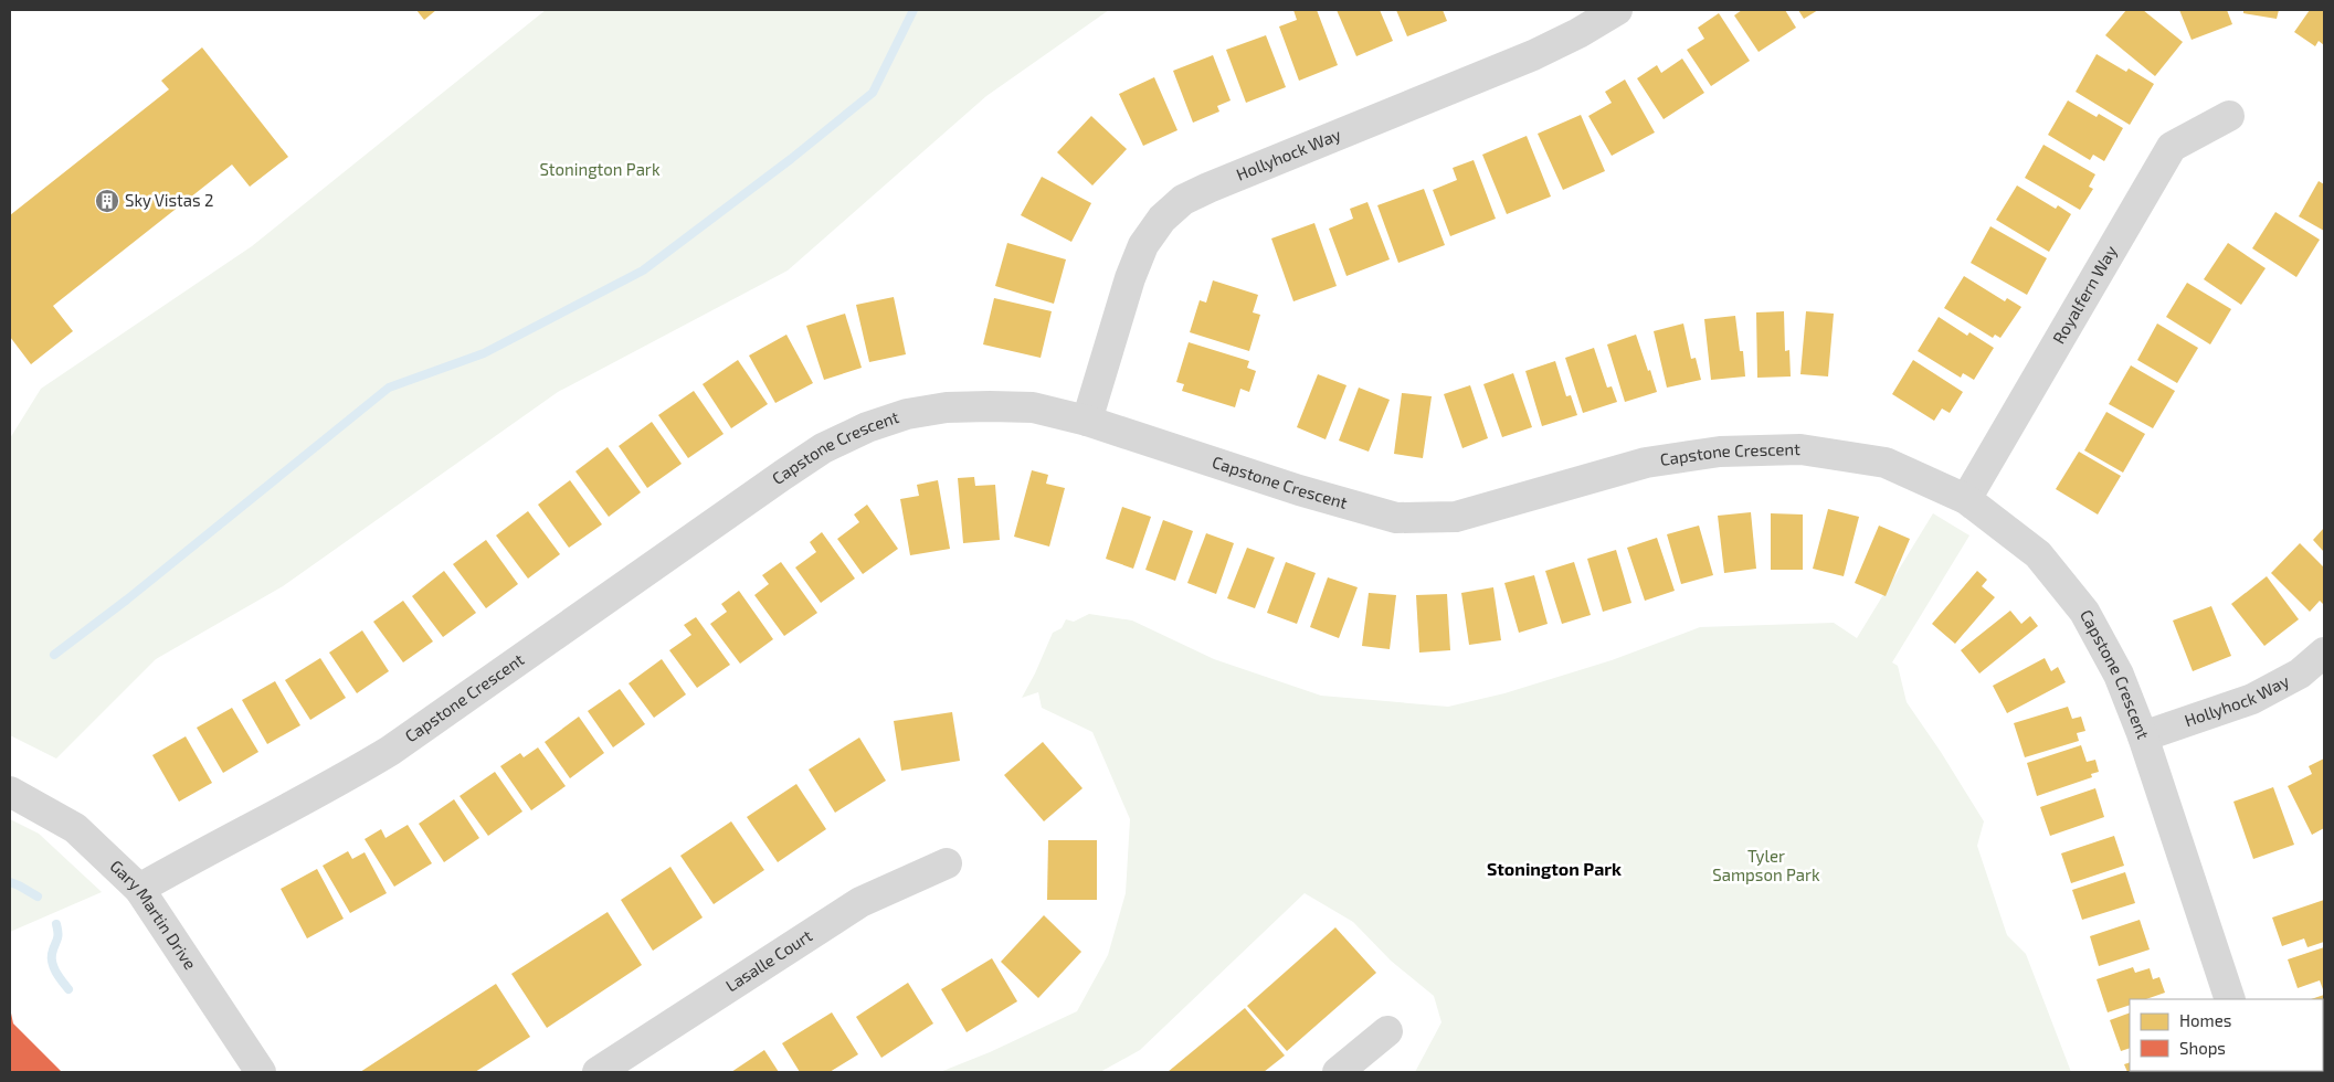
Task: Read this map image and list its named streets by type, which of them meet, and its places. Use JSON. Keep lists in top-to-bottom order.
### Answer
{
  "streets": {
    "street": [
      "Hollyhock Way",
      "Royalfern Way",
      "Capstone Crescent",
      "Gary Martin Drive",
      "Lasalle Court"
    ]
  },
  "crossings": [
    ["Hollyhock Way", "Capstone Crescent"],
    ["Royalfern Way", "Capstone Crescent"],
    ["Capstone Crescent", "Gary Martin Drive"]
  ],
  "districts": ["Stonington Park"],
  "parks": ["Stonington Park", "Tyler Sampson Park"],
  "places": {
    "building": ["Sky Vistas 2"]
  },
  "legend": ["Homes", "Shops"]
}
